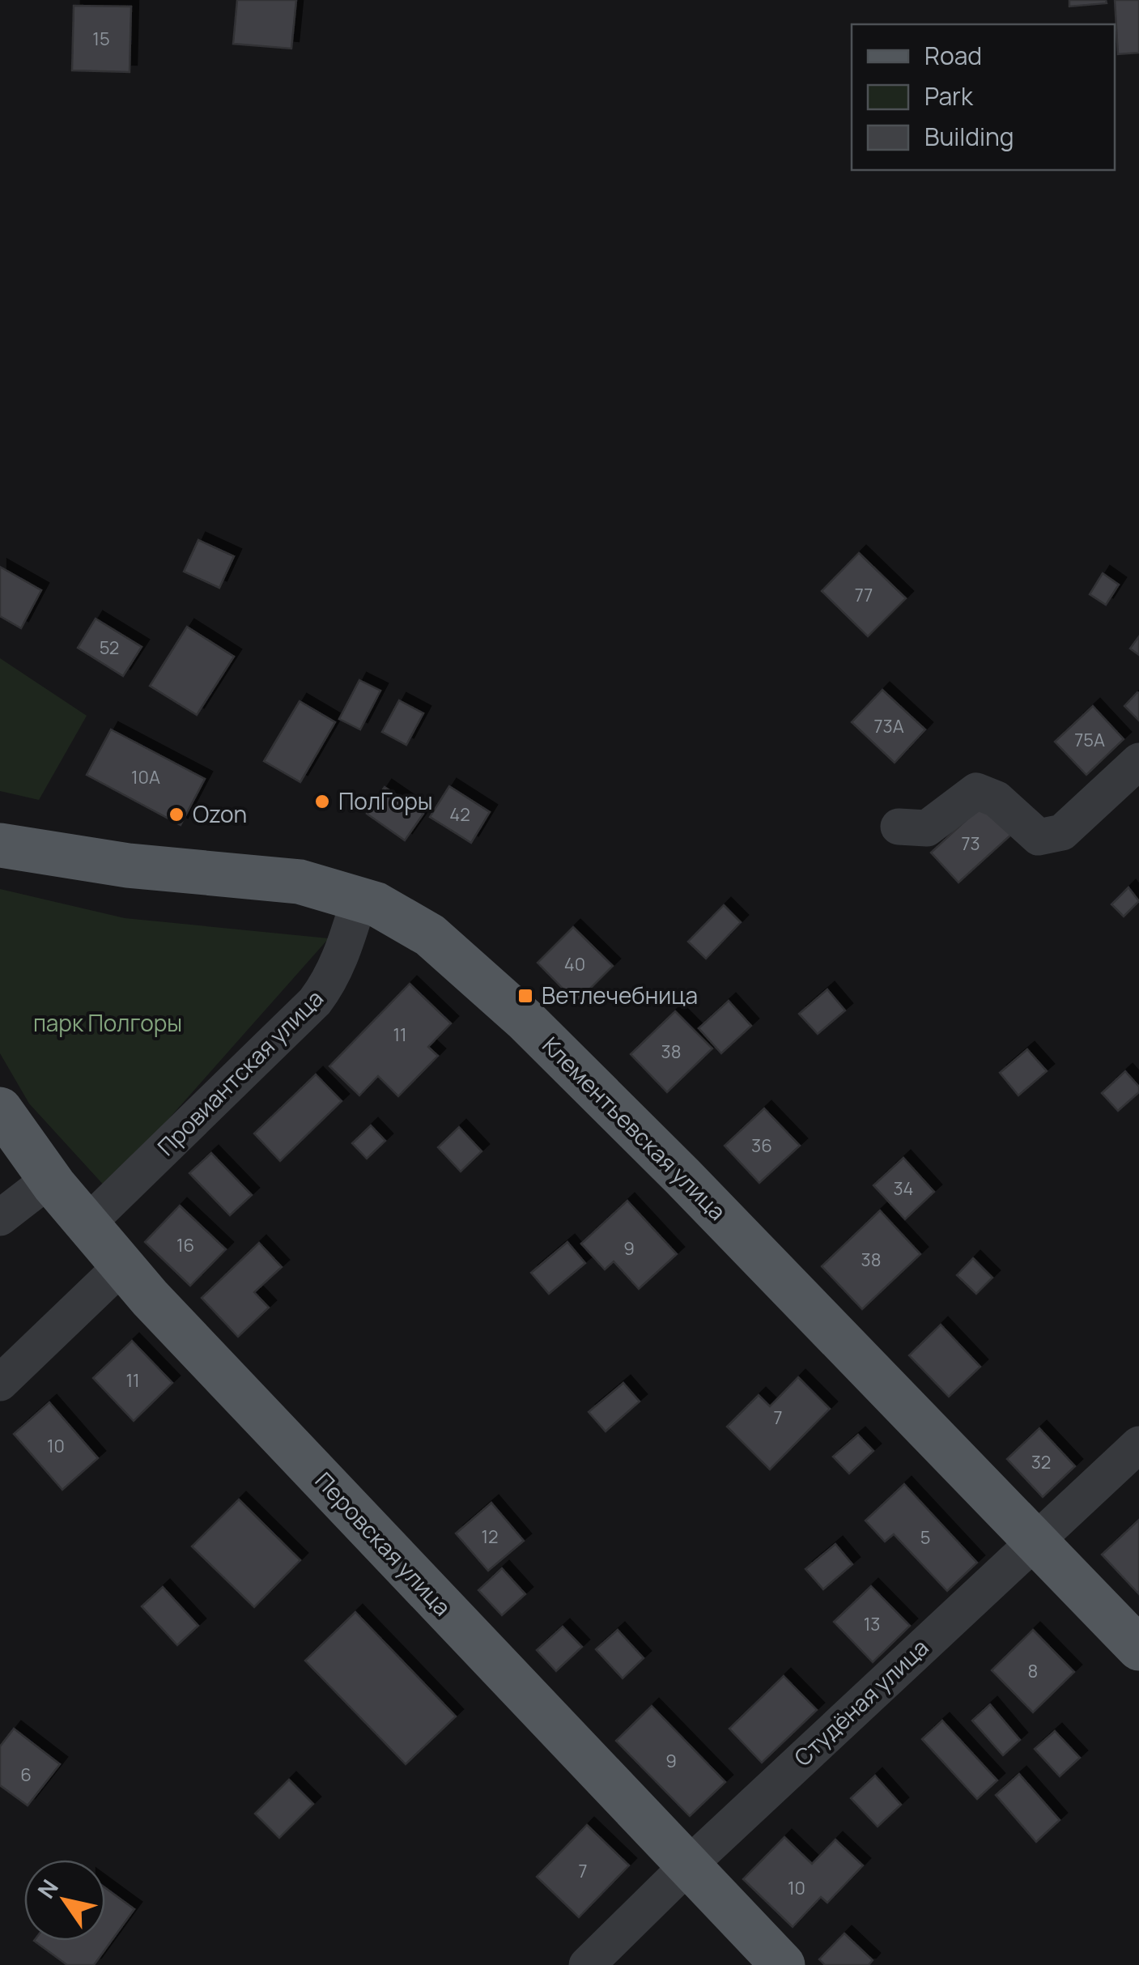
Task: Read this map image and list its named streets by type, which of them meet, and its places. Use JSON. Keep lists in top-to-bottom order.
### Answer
{
  "streets": {
    "main road": ["Клементьевская улица", "Перовская улица"],
    "street": ["Провиантская улица", "Студёная улица"]
  },
  "crossings": [
    ["Провиантская улица", "Клементьевская улица"],
    ["Провиантская улица", "Перовская улица"],
    ["Клементьевская улица", "Студёная улица"],
    ["Перовская улица", "Студёная улица"]
  ],
  "parks": ["парк Полгоры"],
  "places": {
    "other": ["ПолГоры", "Ozon"],
    "transit": ["Ветлечебница"]
  },
  "house_numbers": [
    "15",
    "77",
    "52",
    "73А",
    "75А",
    "10А",
    "42",
    "73",
    "40",
    "11",
    "38",
    "36",
    "34",
    "16",
    "9",
    "38",
    "11",
    "7",
    "10",
    "32",
    "12",
    "5",
    "13",
    "8",
    "9",
    "6",
    "7",
    "10"
  ],
  "legend": ["Road", "Park", "Building"],
  "north": "top left"
}
